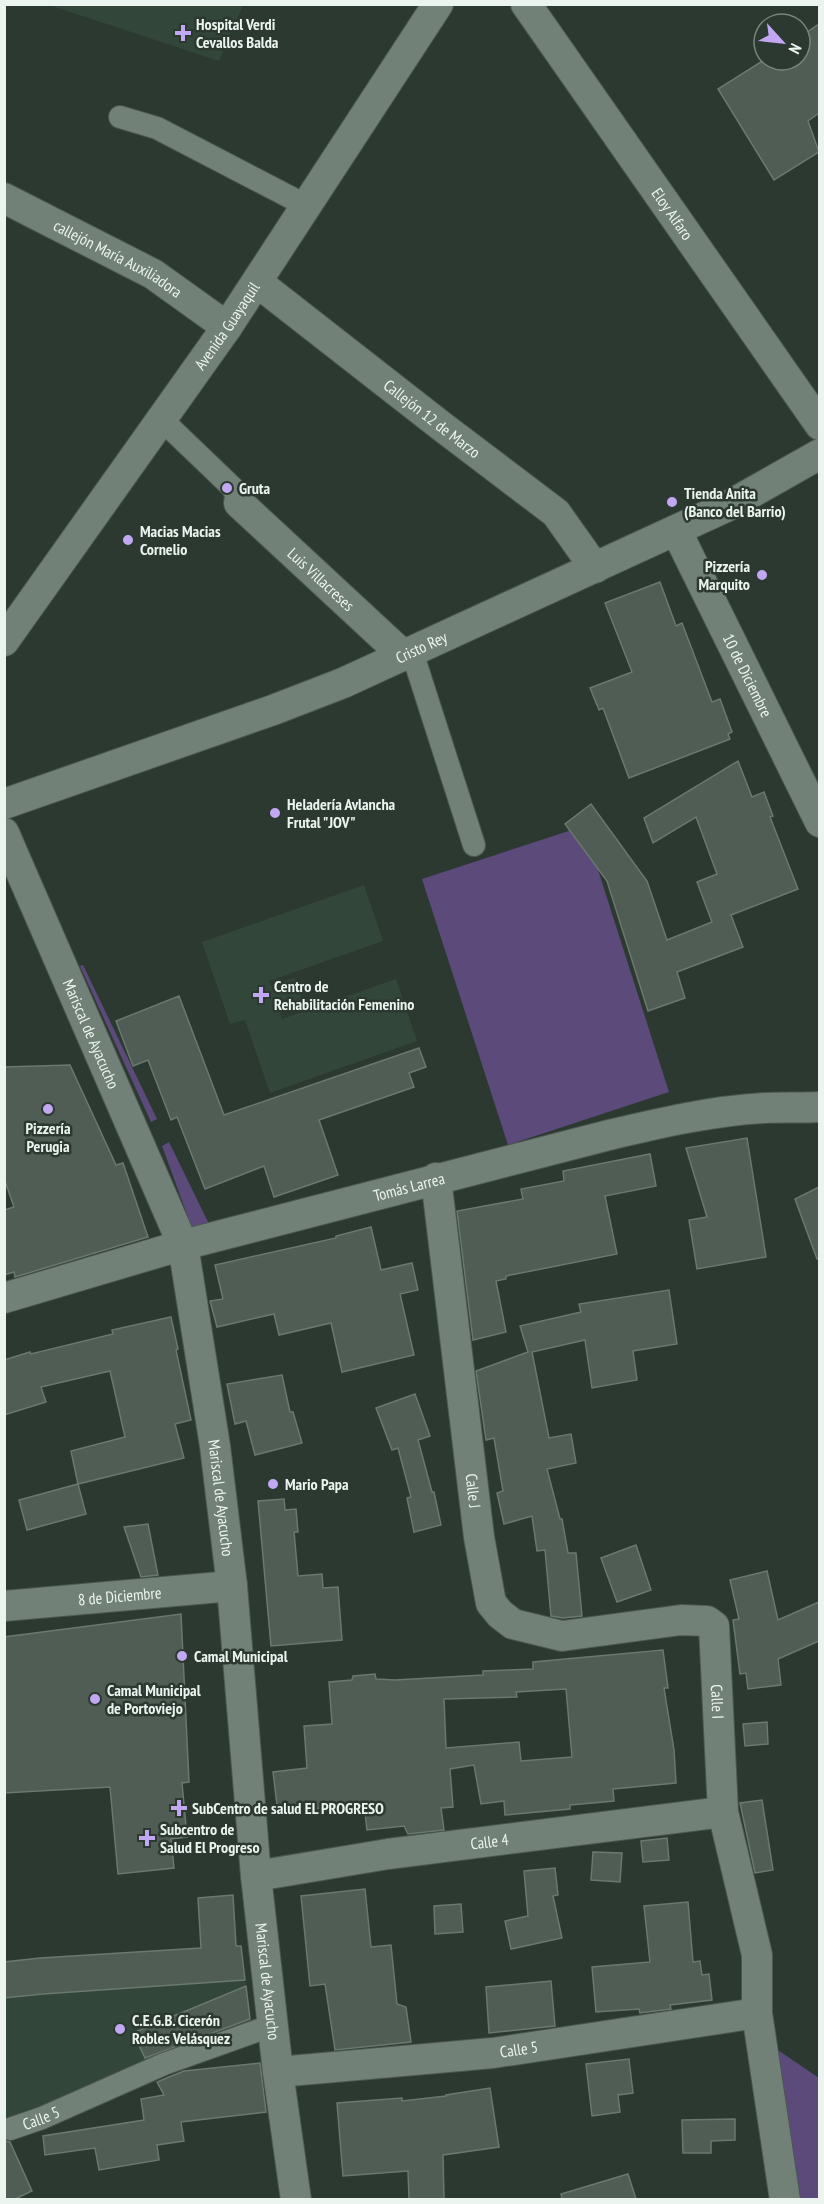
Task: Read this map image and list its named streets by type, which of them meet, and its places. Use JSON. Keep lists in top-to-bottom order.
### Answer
{
  "streets": {
    "street": [
      "Eloy Alfaro",
      "callejón María Auxiliadora",
      "Avenida Guayaquil",
      "Callejón 12 de Marzo",
      "Luis Villacreses",
      "Cristo Rey",
      "10 de Diciembre",
      "Mariscal de Ayacucho",
      "Tomás Larrea",
      "Calle J",
      "8 de Diciembre",
      "Calle I",
      "Calle 4",
      "Calle 5"
    ]
  },
  "crossings": [
    ["callejón María Auxiliadora", "Avenida Guayaquil"],
    ["Avenida Guayaquil", "Callejón 12 de Marzo"],
    ["Callejón 12 de Marzo", "Cristo Rey"],
    ["Luis Villacreses", "Cristo Rey"],
    ["Cristo Rey", "10 de Diciembre"],
    ["Mariscal de Ayacucho", "Tomás Larrea"],
    ["Mariscal de Ayacucho", "8 de Diciembre"],
    ["Mariscal de Ayacucho", "Calle 4"],
    ["Mariscal de Ayacucho", "Calle 5"],
    ["Tomás Larrea", "Calle J"],
    ["Calle J", "Calle I"],
    ["Calle I", "Calle 4"]
  ],
  "places": {
    "health": [
      "Hospital Verdi Cevallos Balda",
      "Centro de Rehabilitación Femenino",
      "SubCentro de salud EL PROGRESO",
      "Subcentro de Salud El Progreso"
    ],
    "other": [
      "Gruta",
      "Tienda Anita (Banco del Barrio)",
      "Macias Macias Cornelio",
      "Pizzería Marquito",
      "Heladería Avlancha Frutal \"JOV\"",
      "Pizzería Perugia",
      "Mario Papa",
      "Camal Municipal",
      "Camal Municipal de Portoviejo",
      "C.E.G.B. Cicerón Robles Velásquez"
    ]
  },
  "north": "bottom right"
}
